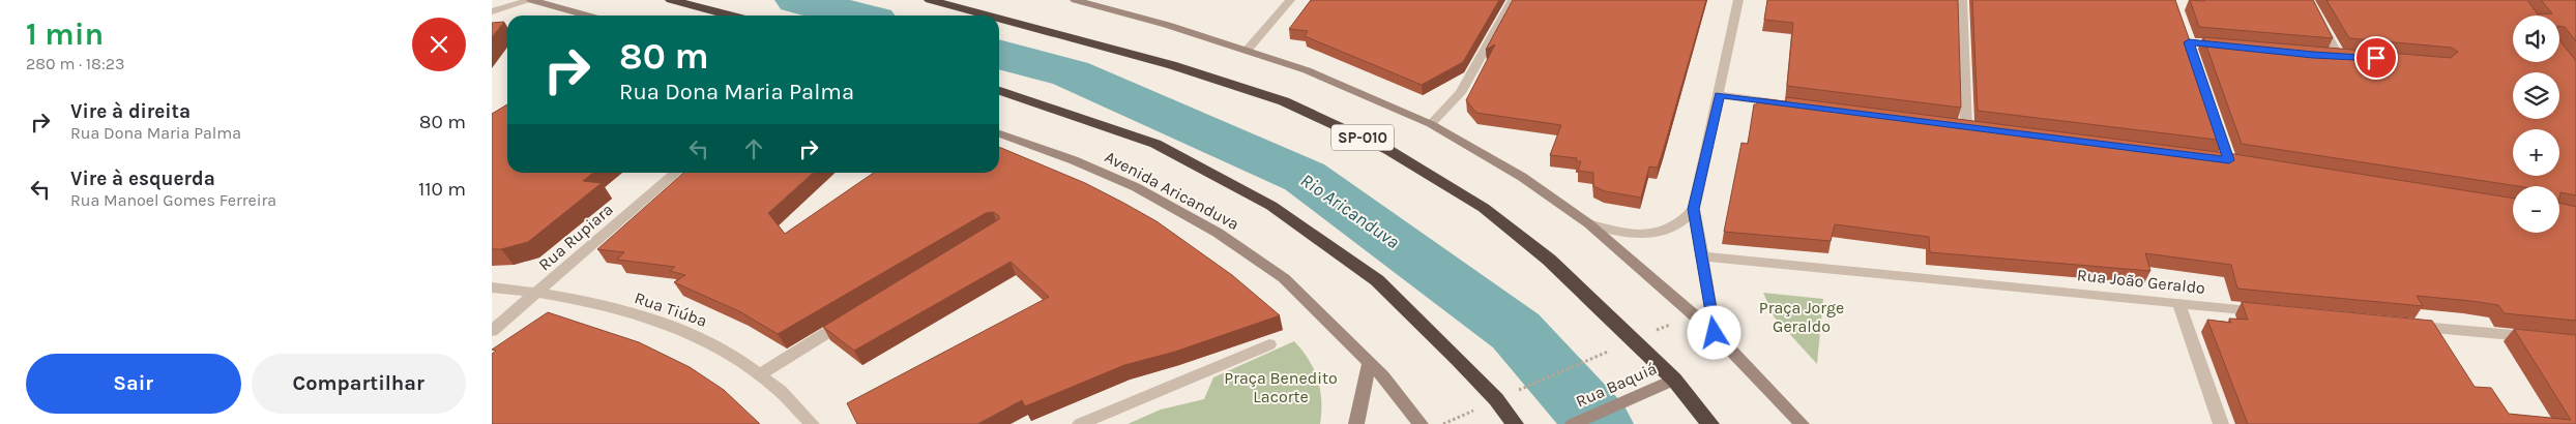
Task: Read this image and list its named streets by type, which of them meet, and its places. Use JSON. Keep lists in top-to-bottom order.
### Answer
{
  "streets": {
    "highway": ["SP-010"],
    "main road": ["Avenida Aricanduva", "Rua Baquiá"],
    "street": ["Rua Rupiara", "Rua João Geraldo", "Rua Tiúba"]
  },
  "crossings": [
    ["SP-010", "Rua Baquiá"],
    ["Rua Rupiara", "Rua Tiúba"]
  ],
  "water": ["Rio Aricanduva"],
  "parks": ["Praça Jorge Geraldo", "Praça Benedito Lacorte"],
  "page": {
    "heading": ["1 min", "280 m · 18:23"],
    "map_buttons": ["+", "−"],
    "turn": ["80 m", "Rua Dona Maria Palma"],
    "list": [
      {
        "name": "Vire à direita",
        "note": "Rua Dona Maria Palma",
        "value": "80 m"
      },
      {
        "name": "Vire à esquerda",
        "note": "Rua Manoel Gomes Ferreira",
        "value": "110 m"
      }
    ],
    "buttons": ["Sair", "Compartilhar"]
  }
}
